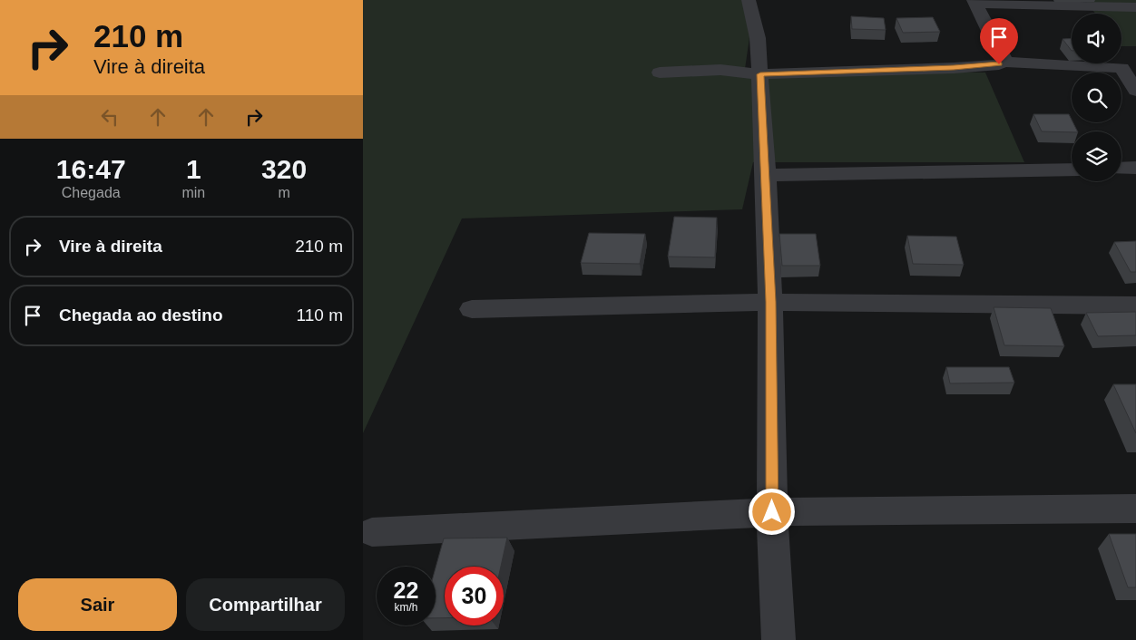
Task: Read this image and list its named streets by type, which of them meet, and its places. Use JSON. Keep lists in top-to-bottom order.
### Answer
{
  "page": {
    "turn": ["210 m", "Vire à direita"],
    "eta": [
      "16:47",
      "Chegada",
      "1",
      "min",
      "320",
      "m"
    ],
    "list": [
      {
        "name": "Vire à direita",
        "value": "210 m"
      },
      {
        "name": "Chegada ao destino",
        "value": "110 m"
      }
    ],
    "speed": "22 km/h",
    "limit": "30",
    "buttons": ["Sair", "Compartilhar"]
  }
}
